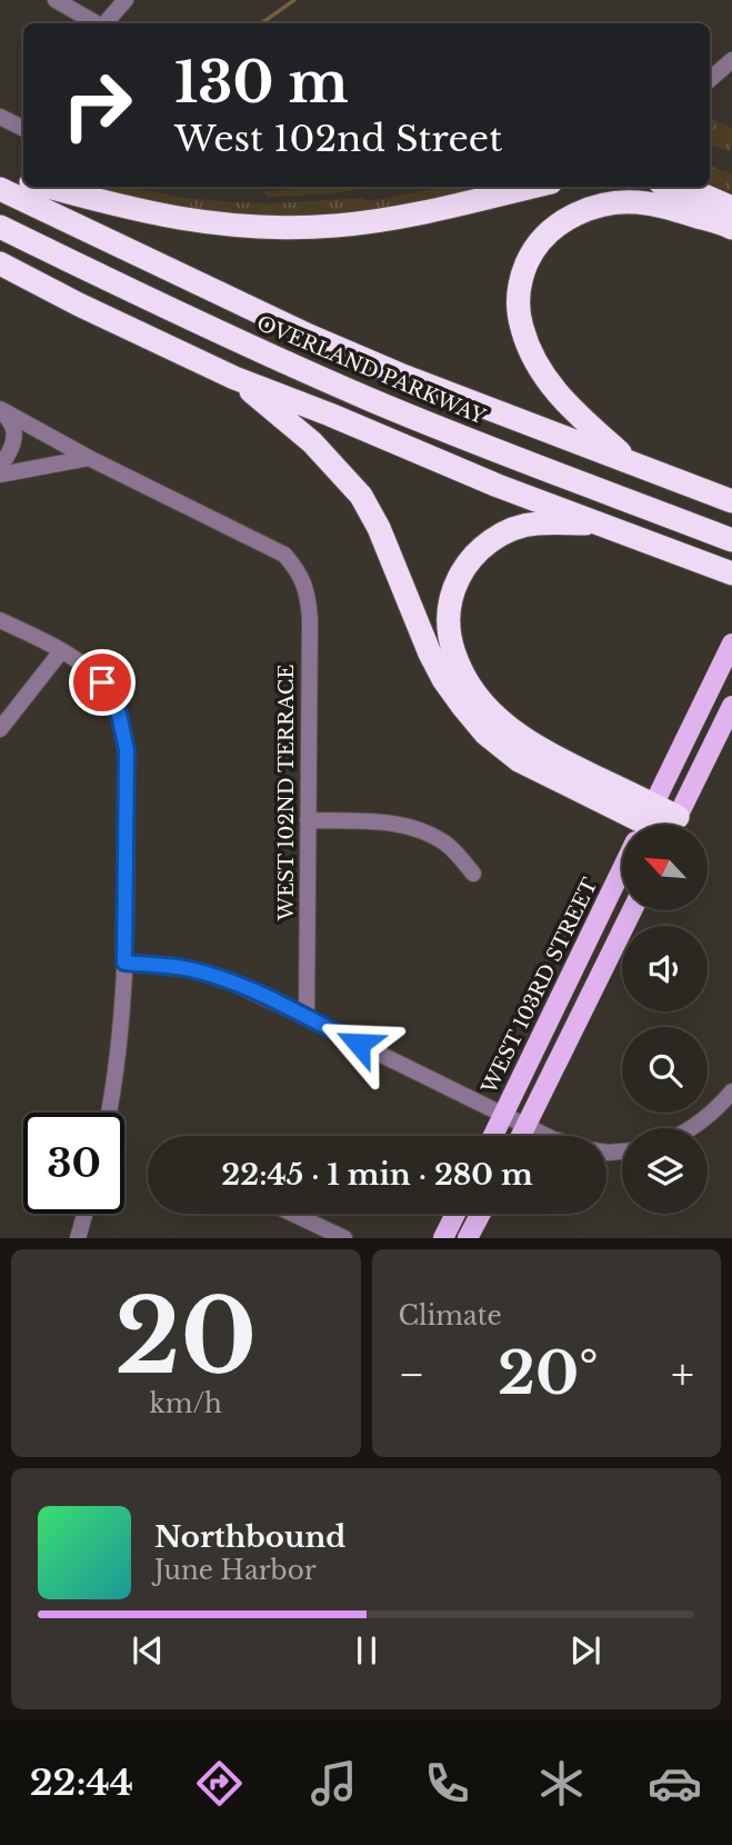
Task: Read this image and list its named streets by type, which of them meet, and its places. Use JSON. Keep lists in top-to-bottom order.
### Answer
{
  "streets": {
    "highway": ["OVERLAND PARKWAY"],
    "main road": ["WEST 103RD STREET"],
    "street": ["WEST 102ND TERRACE"]
  },
  "north": "top left",
  "page": {
    "turn": ["130 m", "West 102nd Street"],
    "limit": "30",
    "trip": "22:45 · 1 min · 280 m",
    "tile": [
      ["20", "km/h"],
      "Climate"
    ],
    "heat": ["−", "20°", "+"],
    "song": ["Northbound", "June Harbor"],
    "tabs": "22:44"
  }
}
